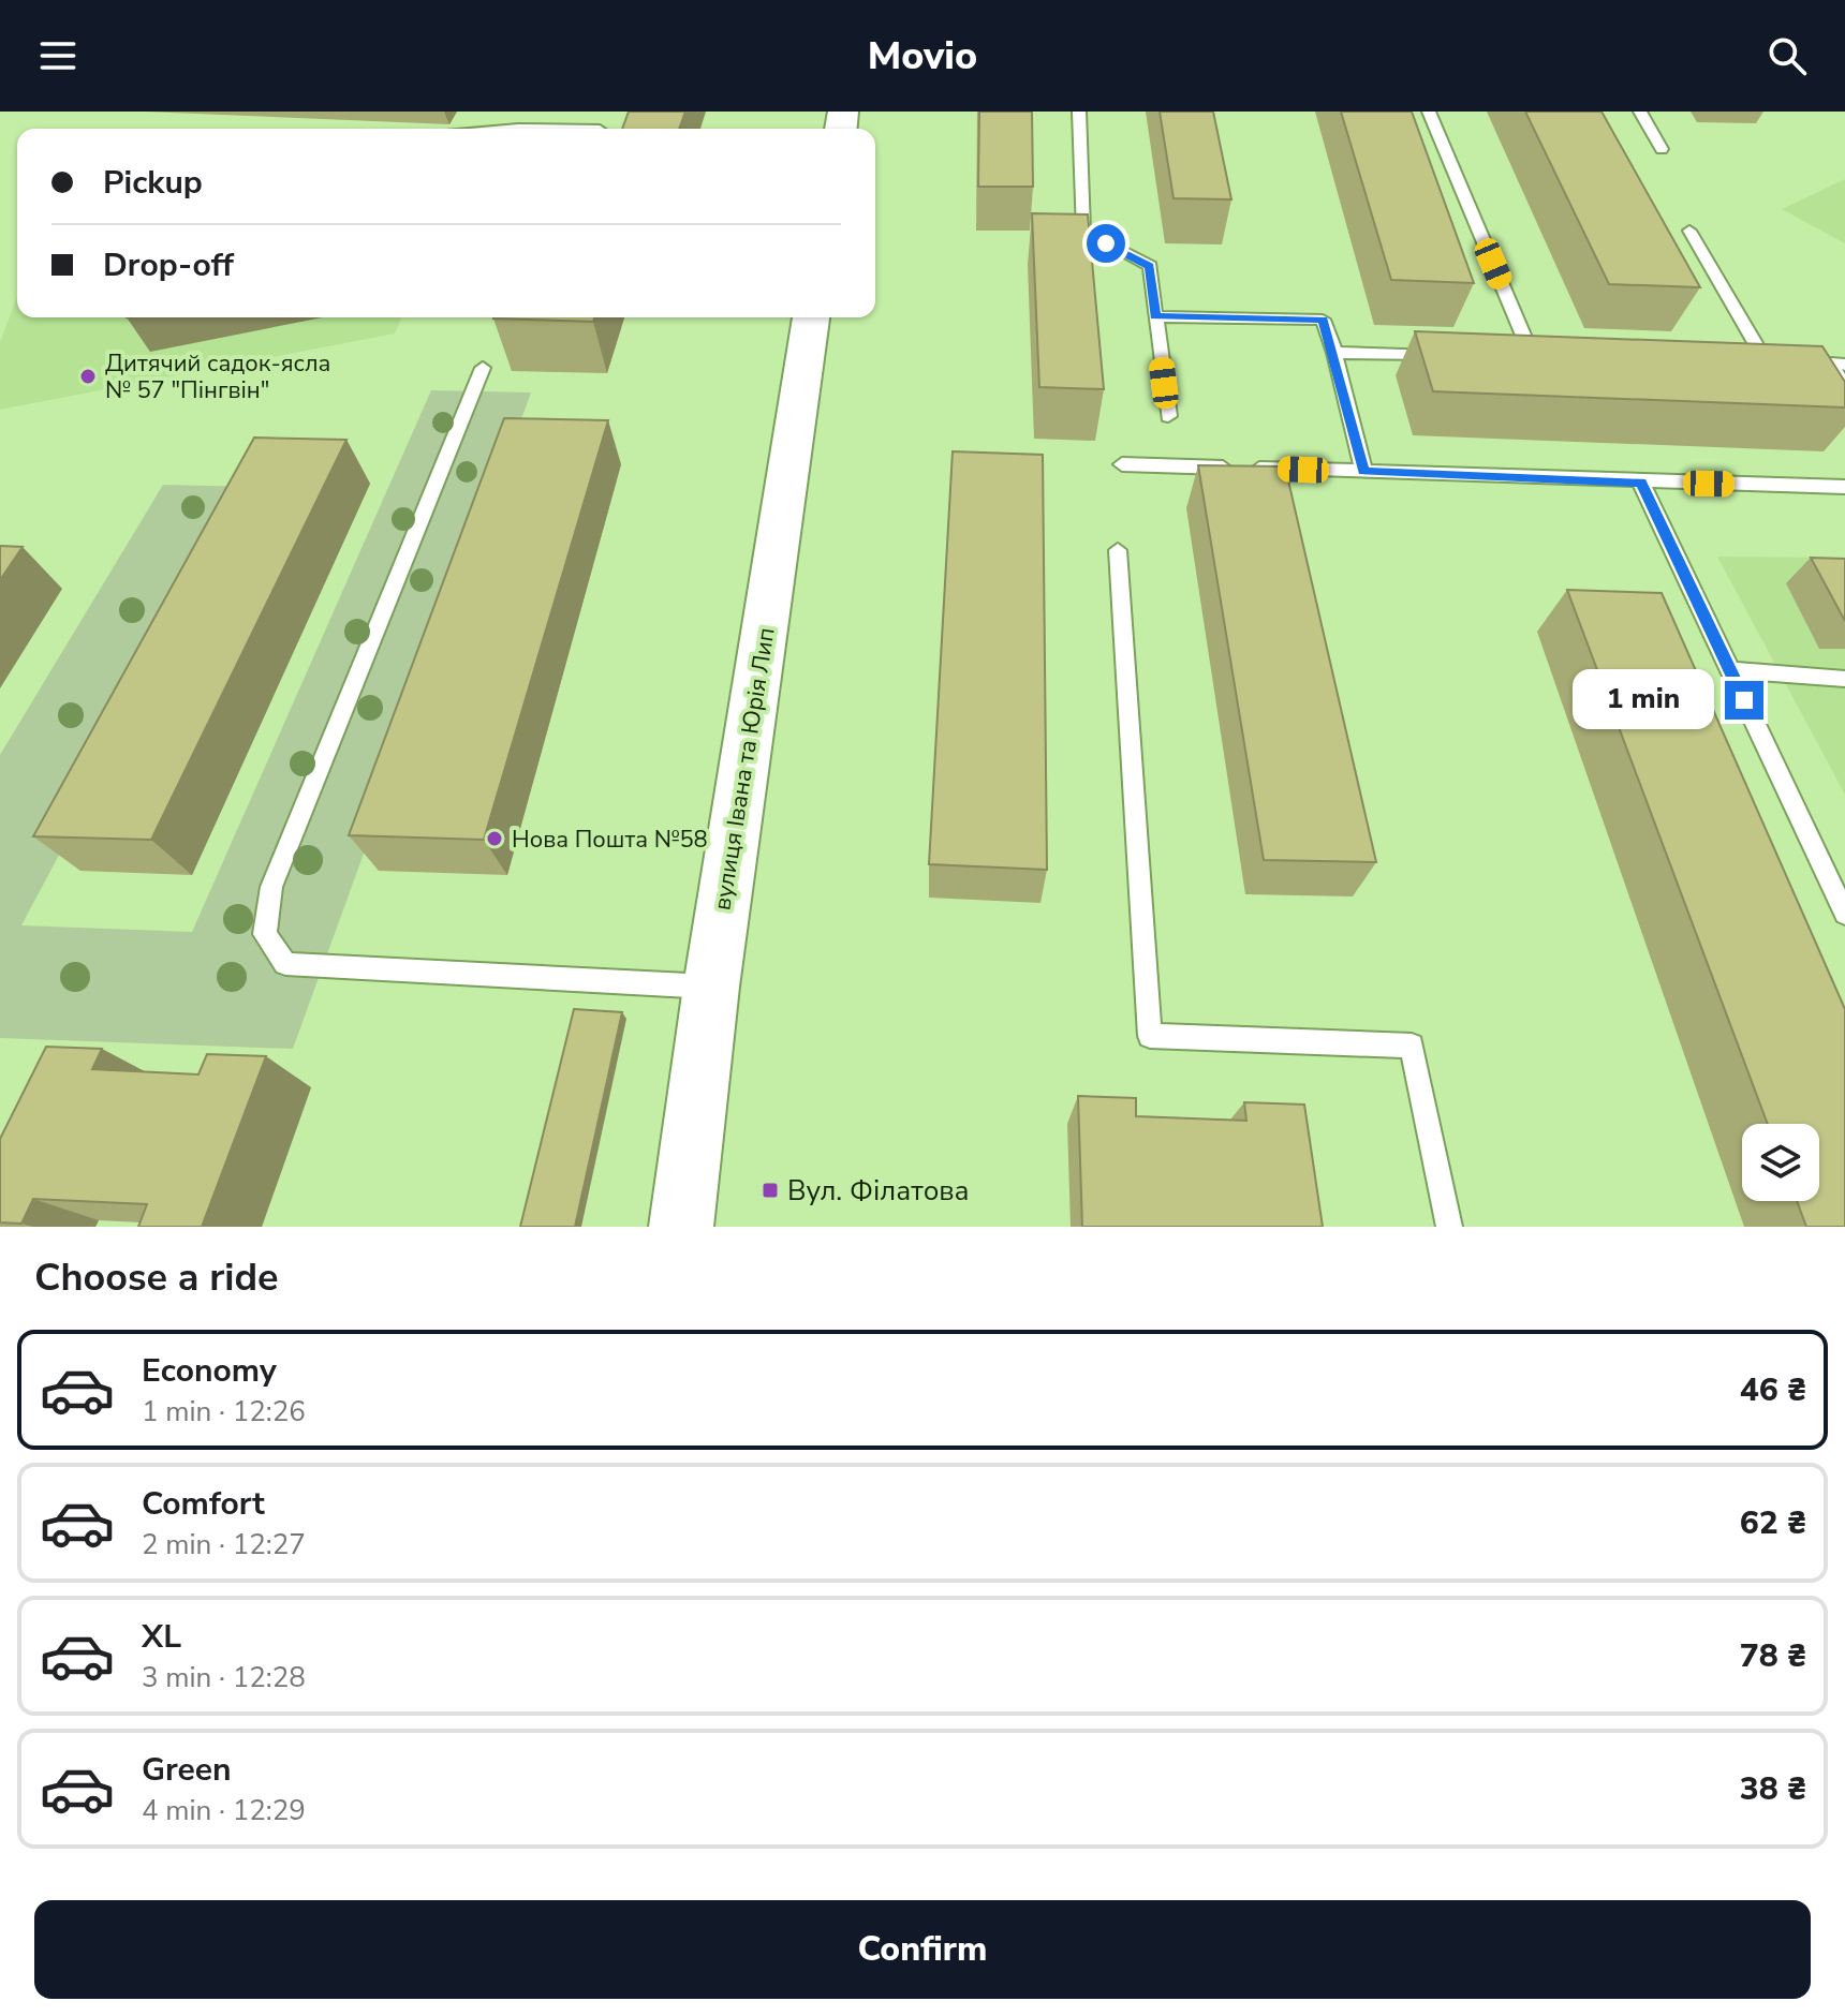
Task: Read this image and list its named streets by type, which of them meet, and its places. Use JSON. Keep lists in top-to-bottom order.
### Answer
{
  "streets": {
    "street": ["вулиця Івана та Юрія Лип"]
  },
  "places": {
    "other": ["Дитячий садок-ясла № 57 \"Пінгвін\"", "Нова Пошта №58"],
    "transit": ["Вул. Філатова"]
  },
  "page": {
    "header": "Movio",
    "banner": ["Pickup", "Drop-off"],
    "bubble": "1 min",
    "heading": "Choose a ride",
    "list": [
      {
        "name": "Economy",
        "note": "1 min · 12:26",
        "value": "46 ₴"
      },
      {
        "name": "Comfort",
        "note": "2 min · 12:27",
        "value": "62 ₴"
      },
      {
        "name": "XL",
        "note": "3 min · 12:28",
        "value": "78 ₴"
      },
      {
        "name": "Green",
        "note": "4 min · 12:29",
        "value": "38 ₴"
      }
    ],
    "buttons": "Confirm"
  }
}
